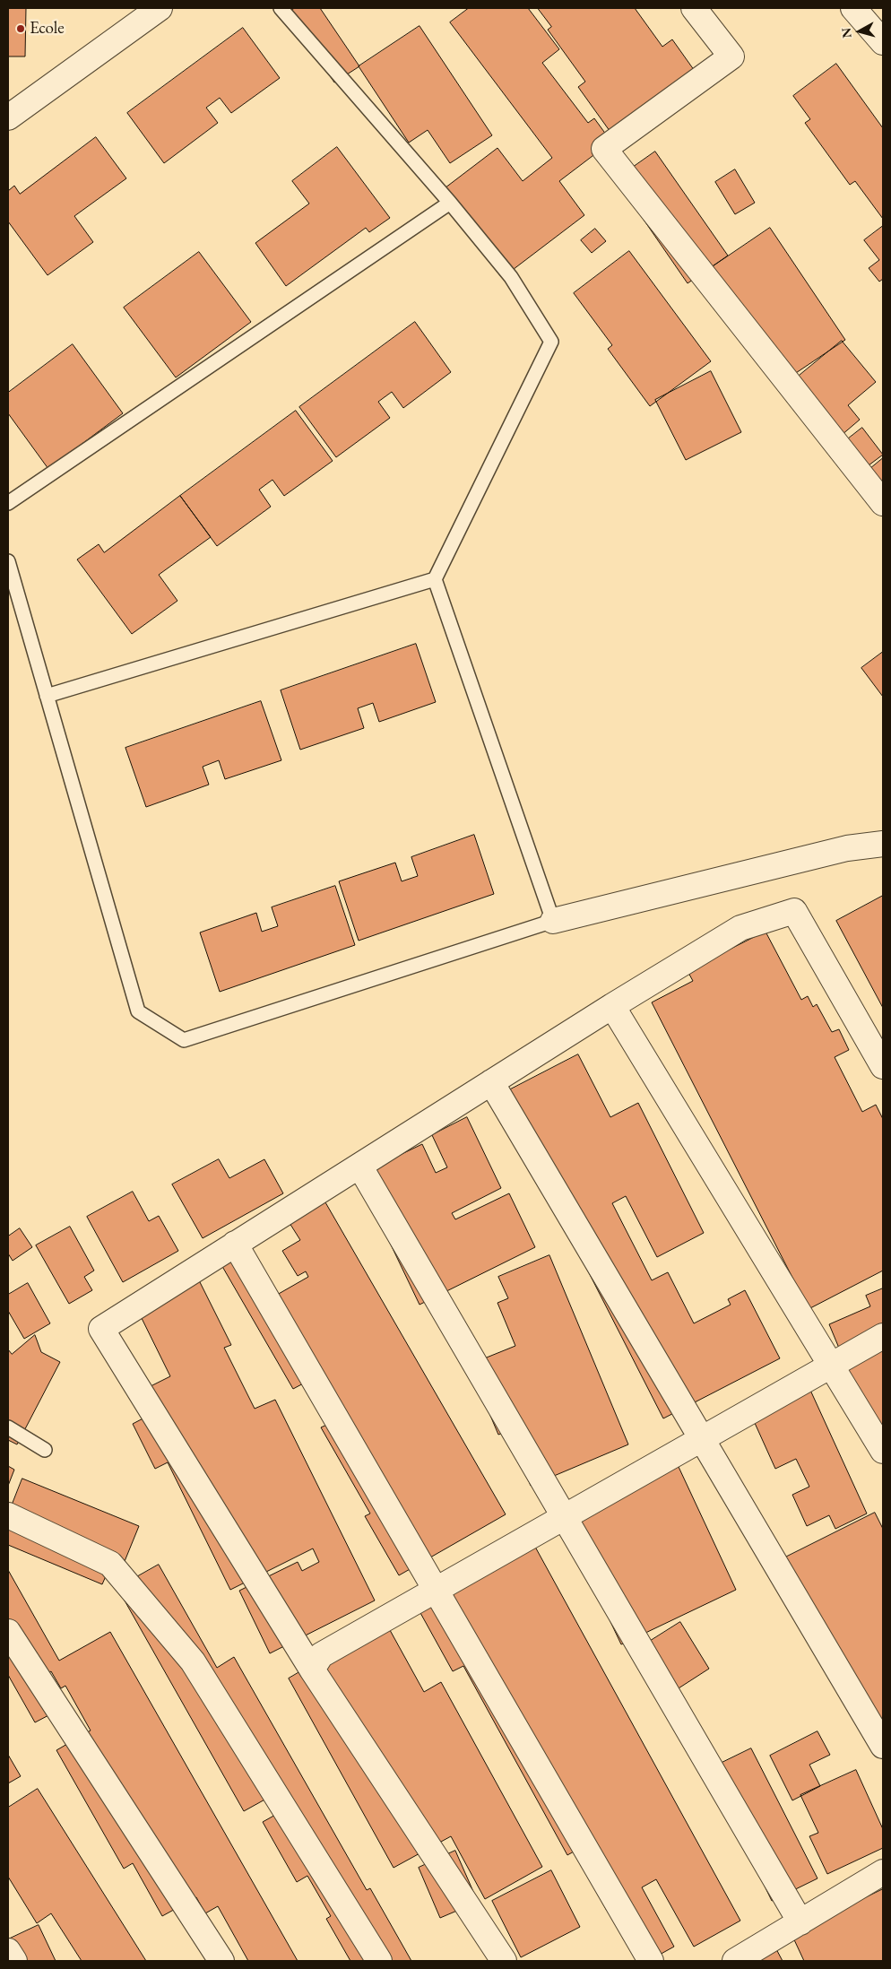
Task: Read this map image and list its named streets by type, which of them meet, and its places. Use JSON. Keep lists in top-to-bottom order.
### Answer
{
  "places": ["Ecole"],
  "north": "left"
}
